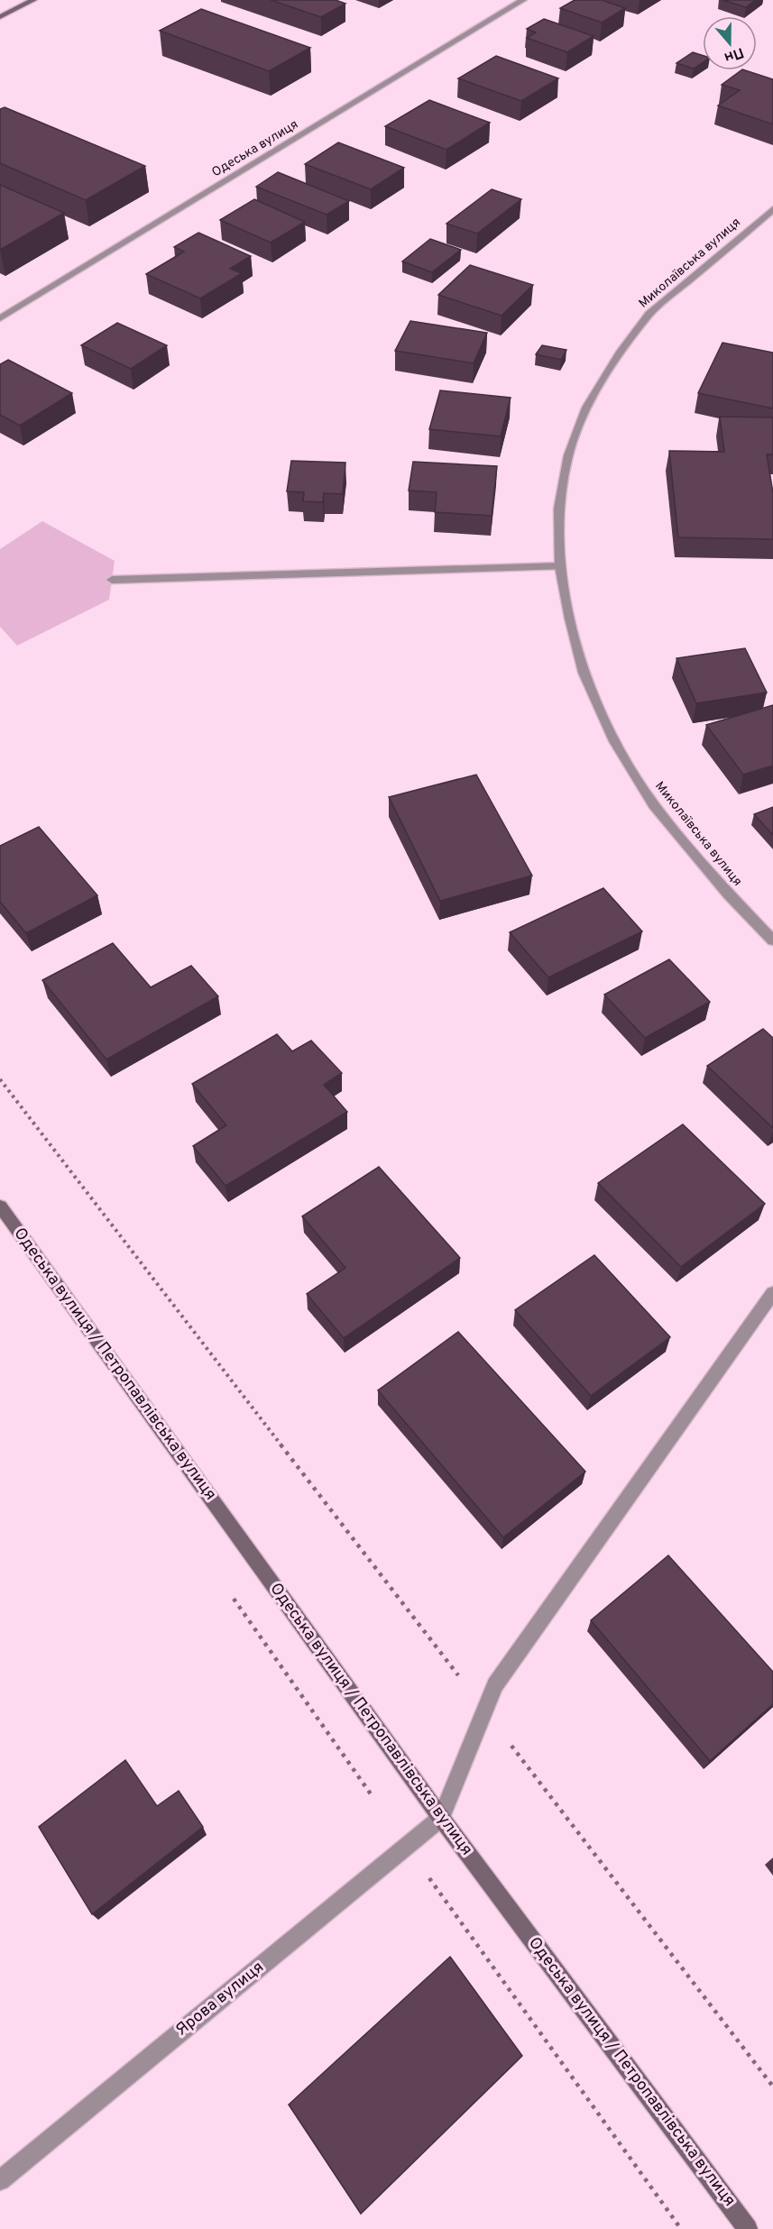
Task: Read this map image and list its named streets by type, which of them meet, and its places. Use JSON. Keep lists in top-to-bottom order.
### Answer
{
  "streets": {
    "main road": ["Одеська вулиця / Петропавлівська вулиця"],
    "street": ["Одеська вулиця", "Миколаївська вулиця", "Ярова вулиця"]
  },
  "crossings": [
    ["Одеська вулиця / Петропавлівська вулиця", "Ярова вулиця"]
  ],
  "north": "bottom"
}
